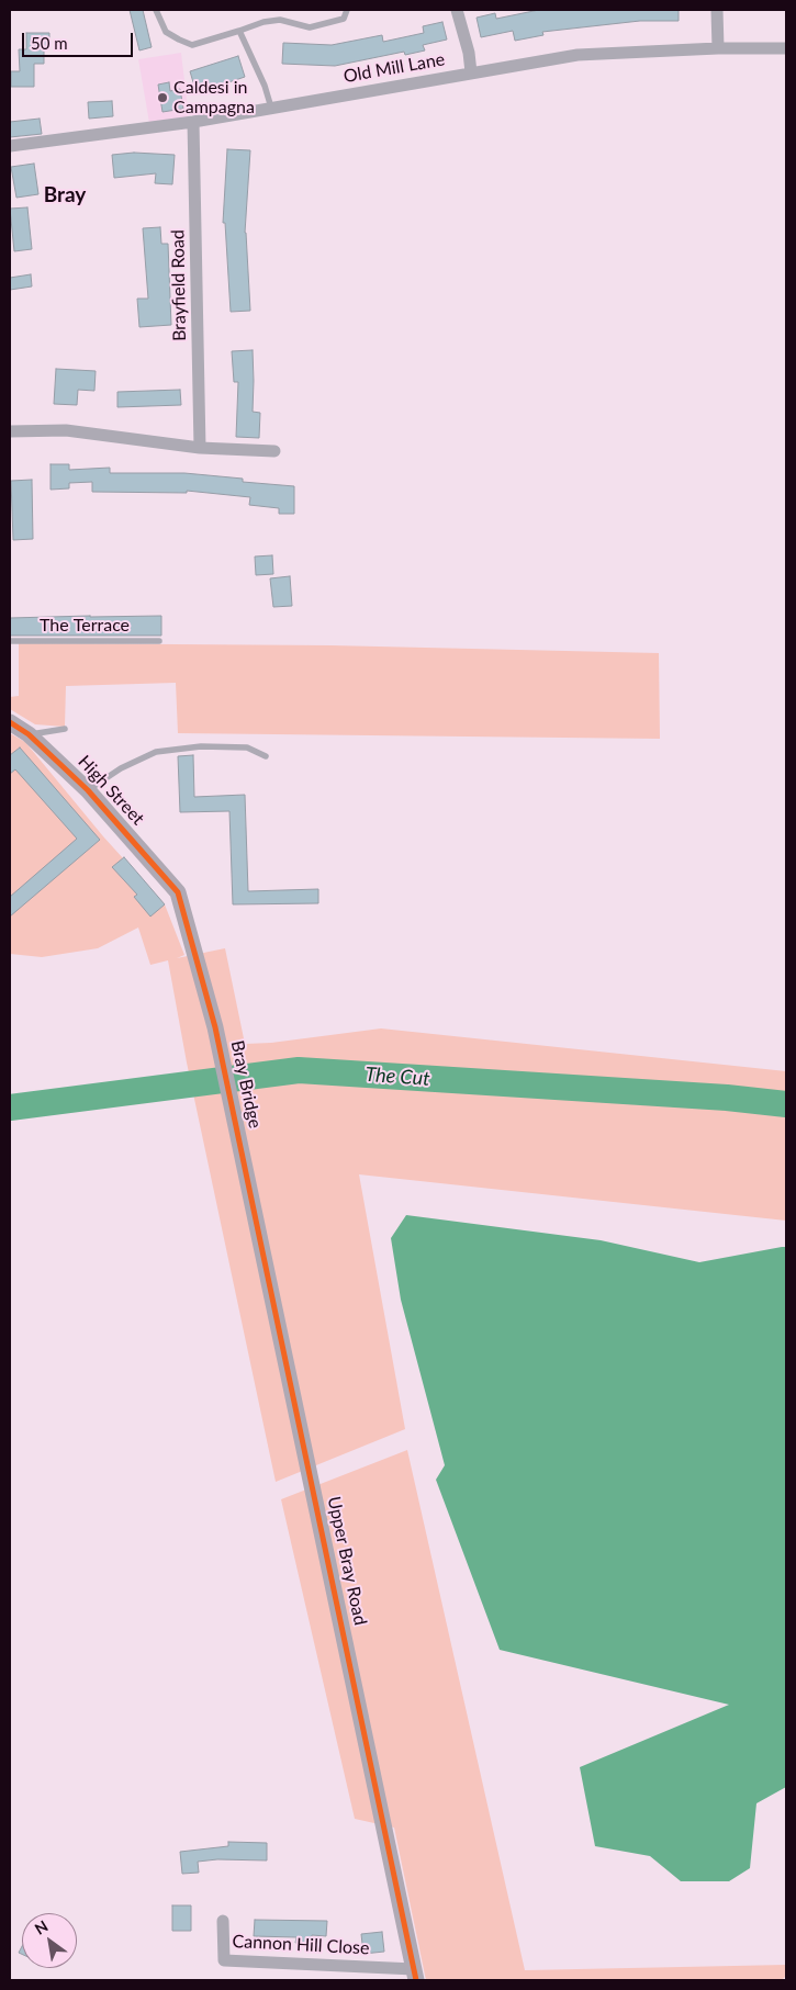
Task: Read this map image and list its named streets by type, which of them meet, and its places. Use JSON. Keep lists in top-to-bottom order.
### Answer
{
  "streets": {
    "main road": ["High Street", "Bray Bridge", "Upper Bray Road"],
    "street": ["Old Mill Lane", "Brayfield Road", "Cannon Hill Close"],
    "lane": ["The Terrace"]
  },
  "crossings": [
    ["Old Mill Lane", "Brayfield Road"],
    ["High Street", "Bray Bridge"],
    ["Bray Bridge", "Upper Bray Road"],
    ["Upper Bray Road", "Cannon Hill Close"]
  ],
  "districts": ["Bray"],
  "water": ["The Cut"],
  "places": ["Caldesi in Campagna"],
  "scale_bar": "50 m",
  "north": "top left"
}
